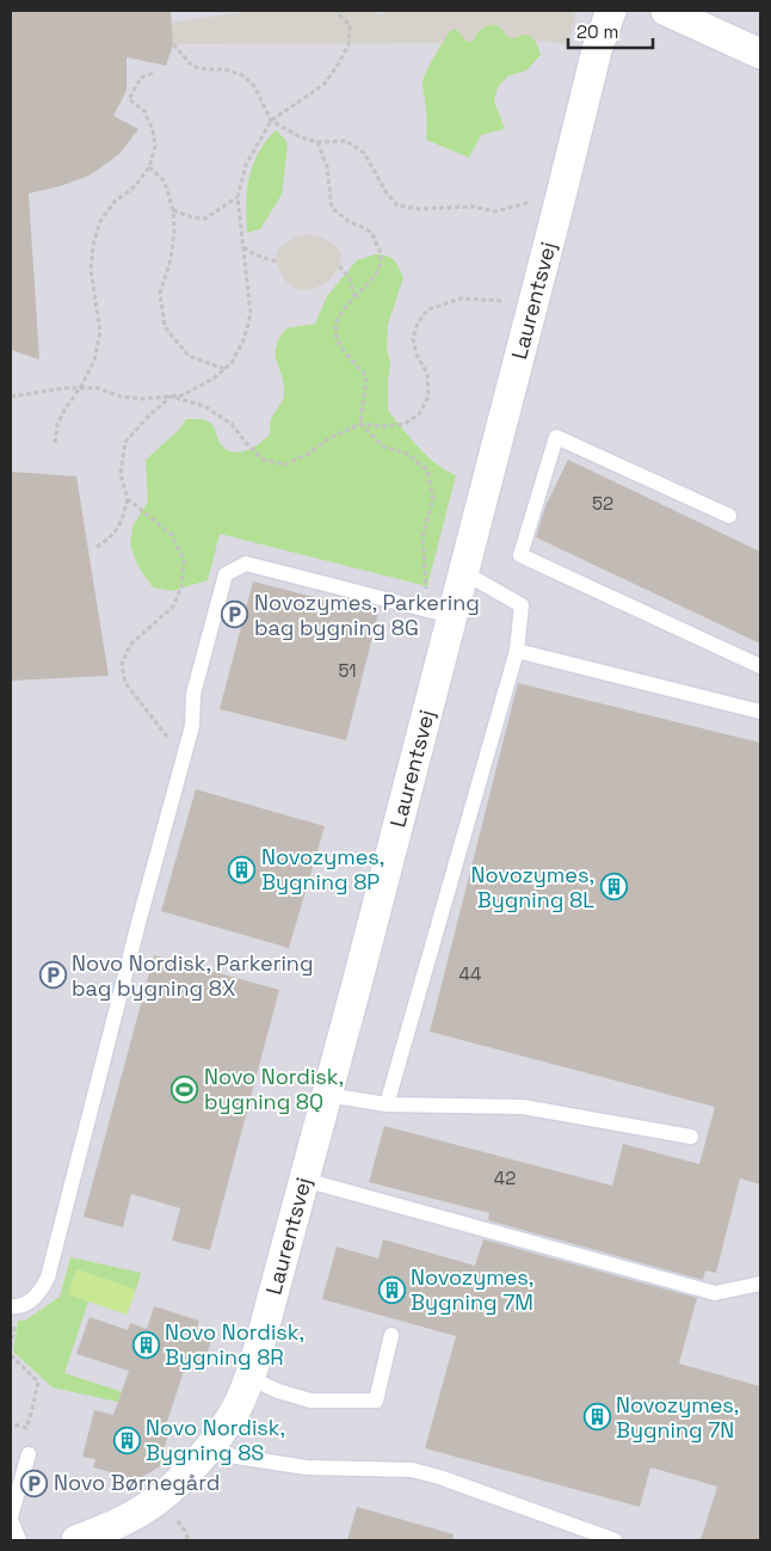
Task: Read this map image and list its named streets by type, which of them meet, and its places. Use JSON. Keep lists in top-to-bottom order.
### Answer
{
  "streets": {
    "street": ["Laurentsvej"]
  },
  "places": {
    "parking": ["Novozymes, Parkering bag bygning 8G", "Novo Nordisk, Parkering bag bygning 8X", "Novo Børnegård"],
    "building": [
      "Novozymes, Bygning 8P",
      "Novozymes, Bygning 8L",
      "Novozymes, Bygning 7M",
      "Novo Nordisk, Bygning 8R",
      "Novozymes, Bygning 7N",
      "Novo Nordisk, Bygning 8S"
    ],
    "sports": ["Novo Nordisk, bygning 8Q"]
  },
  "house_numbers": [
    "52",
    "51",
    "44",
    "42"
  ],
  "scale_bar": "20 m"
}
